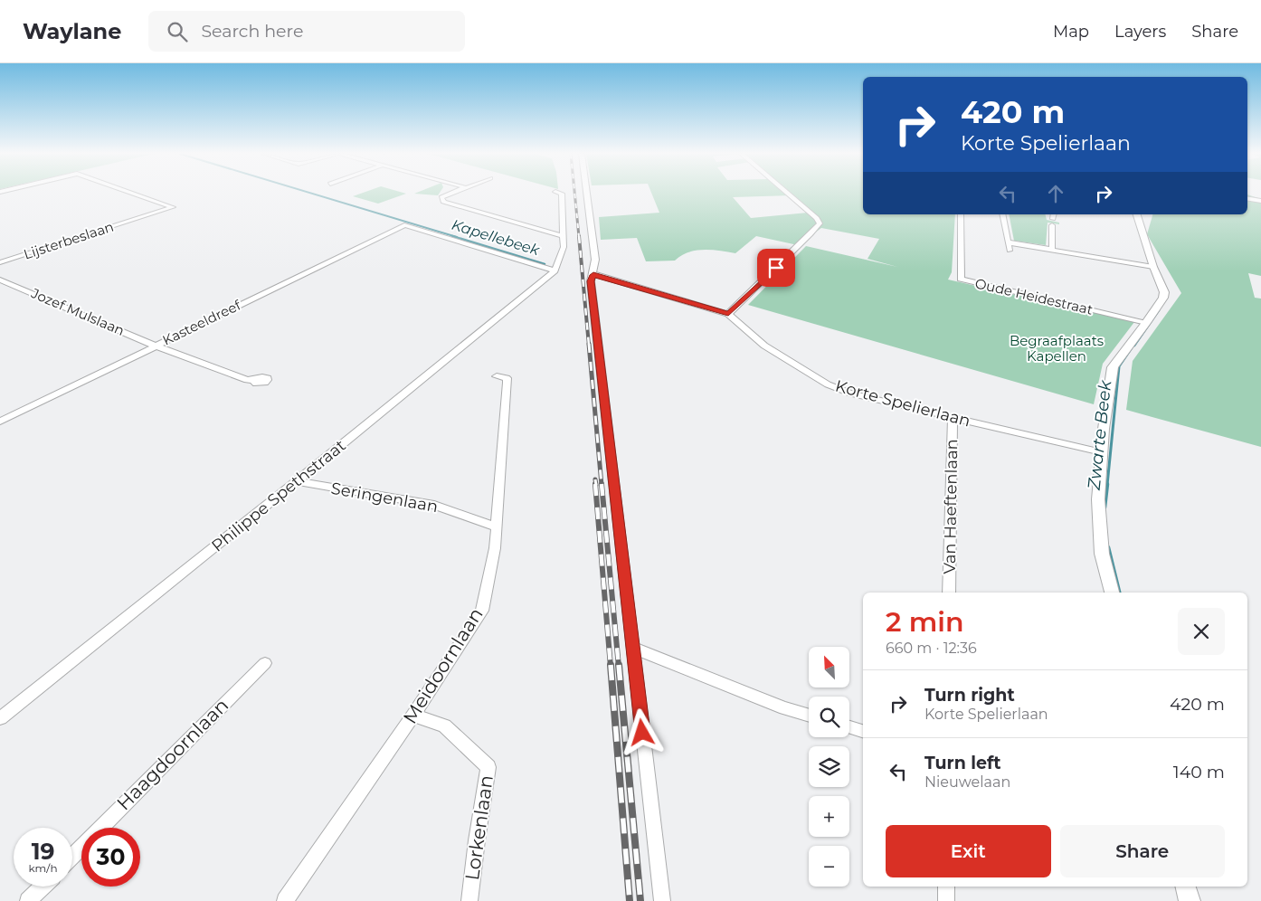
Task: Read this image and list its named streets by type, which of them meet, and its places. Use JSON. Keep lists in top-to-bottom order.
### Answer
{
  "streets": {
    "street": [
      "Lijsterbeslaan",
      "Oude Heidestraat",
      "Jozef Mulslaan",
      "Kasteeldreef",
      "Korte Spelierlaan",
      "Philippe Spethstraat",
      "Seringenlaan",
      "Van Haeftenlaan",
      "Meidoornlaan",
      "Haagdoornlaan",
      "Lorkenlaan"
    ]
  },
  "crossings": [
    ["Jozef Mulslaan", "Kasteeldreef"],
    ["Kasteeldreef", "Philippe Spethstraat"],
    ["Korte Spelierlaan", "Van Haeftenlaan"],
    ["Philippe Spethstraat", "Seringenlaan"],
    ["Seringenlaan", "Meidoornlaan"],
    ["Meidoornlaan", "Lorkenlaan"]
  ],
  "water": ["Kapellebeek", "Zwarte Beek"],
  "parks": ["Begraafplaats Kapellen"],
  "north": "top left",
  "page": {
    "header": "Waylane",
    "search": "Search here",
    "nav": ["Map", "Layers", "Share"],
    "turn": ["420 m", "Korte Spelierlaan"],
    "heading": ["2 min", "660 m · 12:36"],
    "map_buttons": ["+", "−"],
    "list": [
      {
        "name": "Turn right",
        "note": "Korte Spelierlaan",
        "value": "420 m"
      },
      {
        "name": "Turn left",
        "note": "Nieuwelaan",
        "value": "140 m"
      }
    ],
    "buttons": ["Exit", "Share"],
    "speed": "19 km/h",
    "limit": "30"
  }
}
